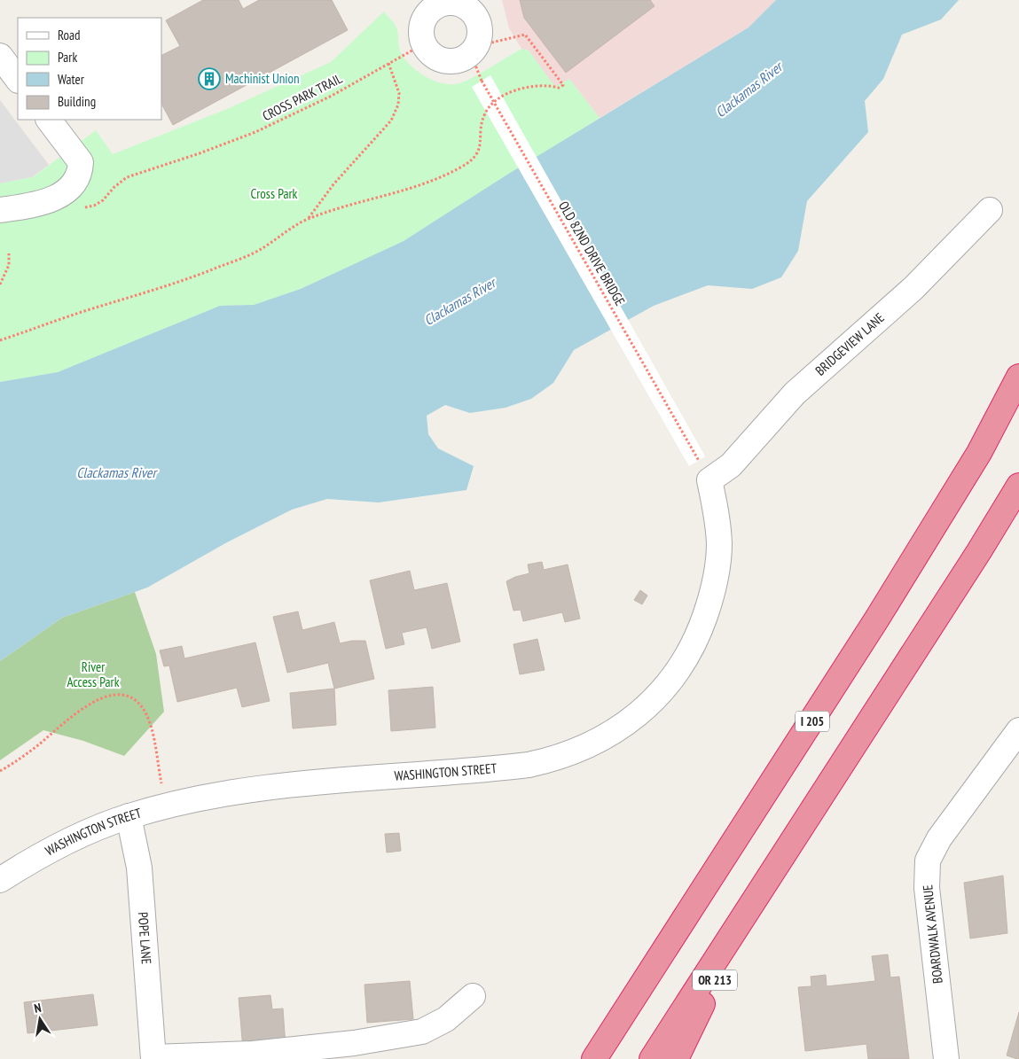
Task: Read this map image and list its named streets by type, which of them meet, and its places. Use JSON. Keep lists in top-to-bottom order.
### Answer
{
  "streets": {
    "highway": ["I 205", "OR 213"],
    "street": [
      "BRIDGEVIEW LANE",
      "WASHINGTON STREET",
      "BOARDWALK AVENUE",
      "POPE LANE"
    ],
    "path": ["CROSS PARK TRAIL", "OLD 82ND DRIVE BRIDGE"]
  },
  "crossings": [
    ["CROSS PARK TRAIL", "OLD 82ND DRIVE BRIDGE"],
    ["OLD 82ND DRIVE BRIDGE", "BRIDGEVIEW LANE"],
    ["OLD 82ND DRIVE BRIDGE", "WASHINGTON STREET"],
    ["BRIDGEVIEW LANE", "WASHINGTON STREET"],
    ["WASHINGTON STREET", "POPE LANE"]
  ],
  "water": ["Clackamas River"],
  "parks": ["Cross Park", "River Access Park"],
  "places": {
    "building": ["Machinist Union"]
  },
  "legend": [
    "Road",
    "Park",
    "Water",
    "Building"
  ],
  "north": "top"
}
